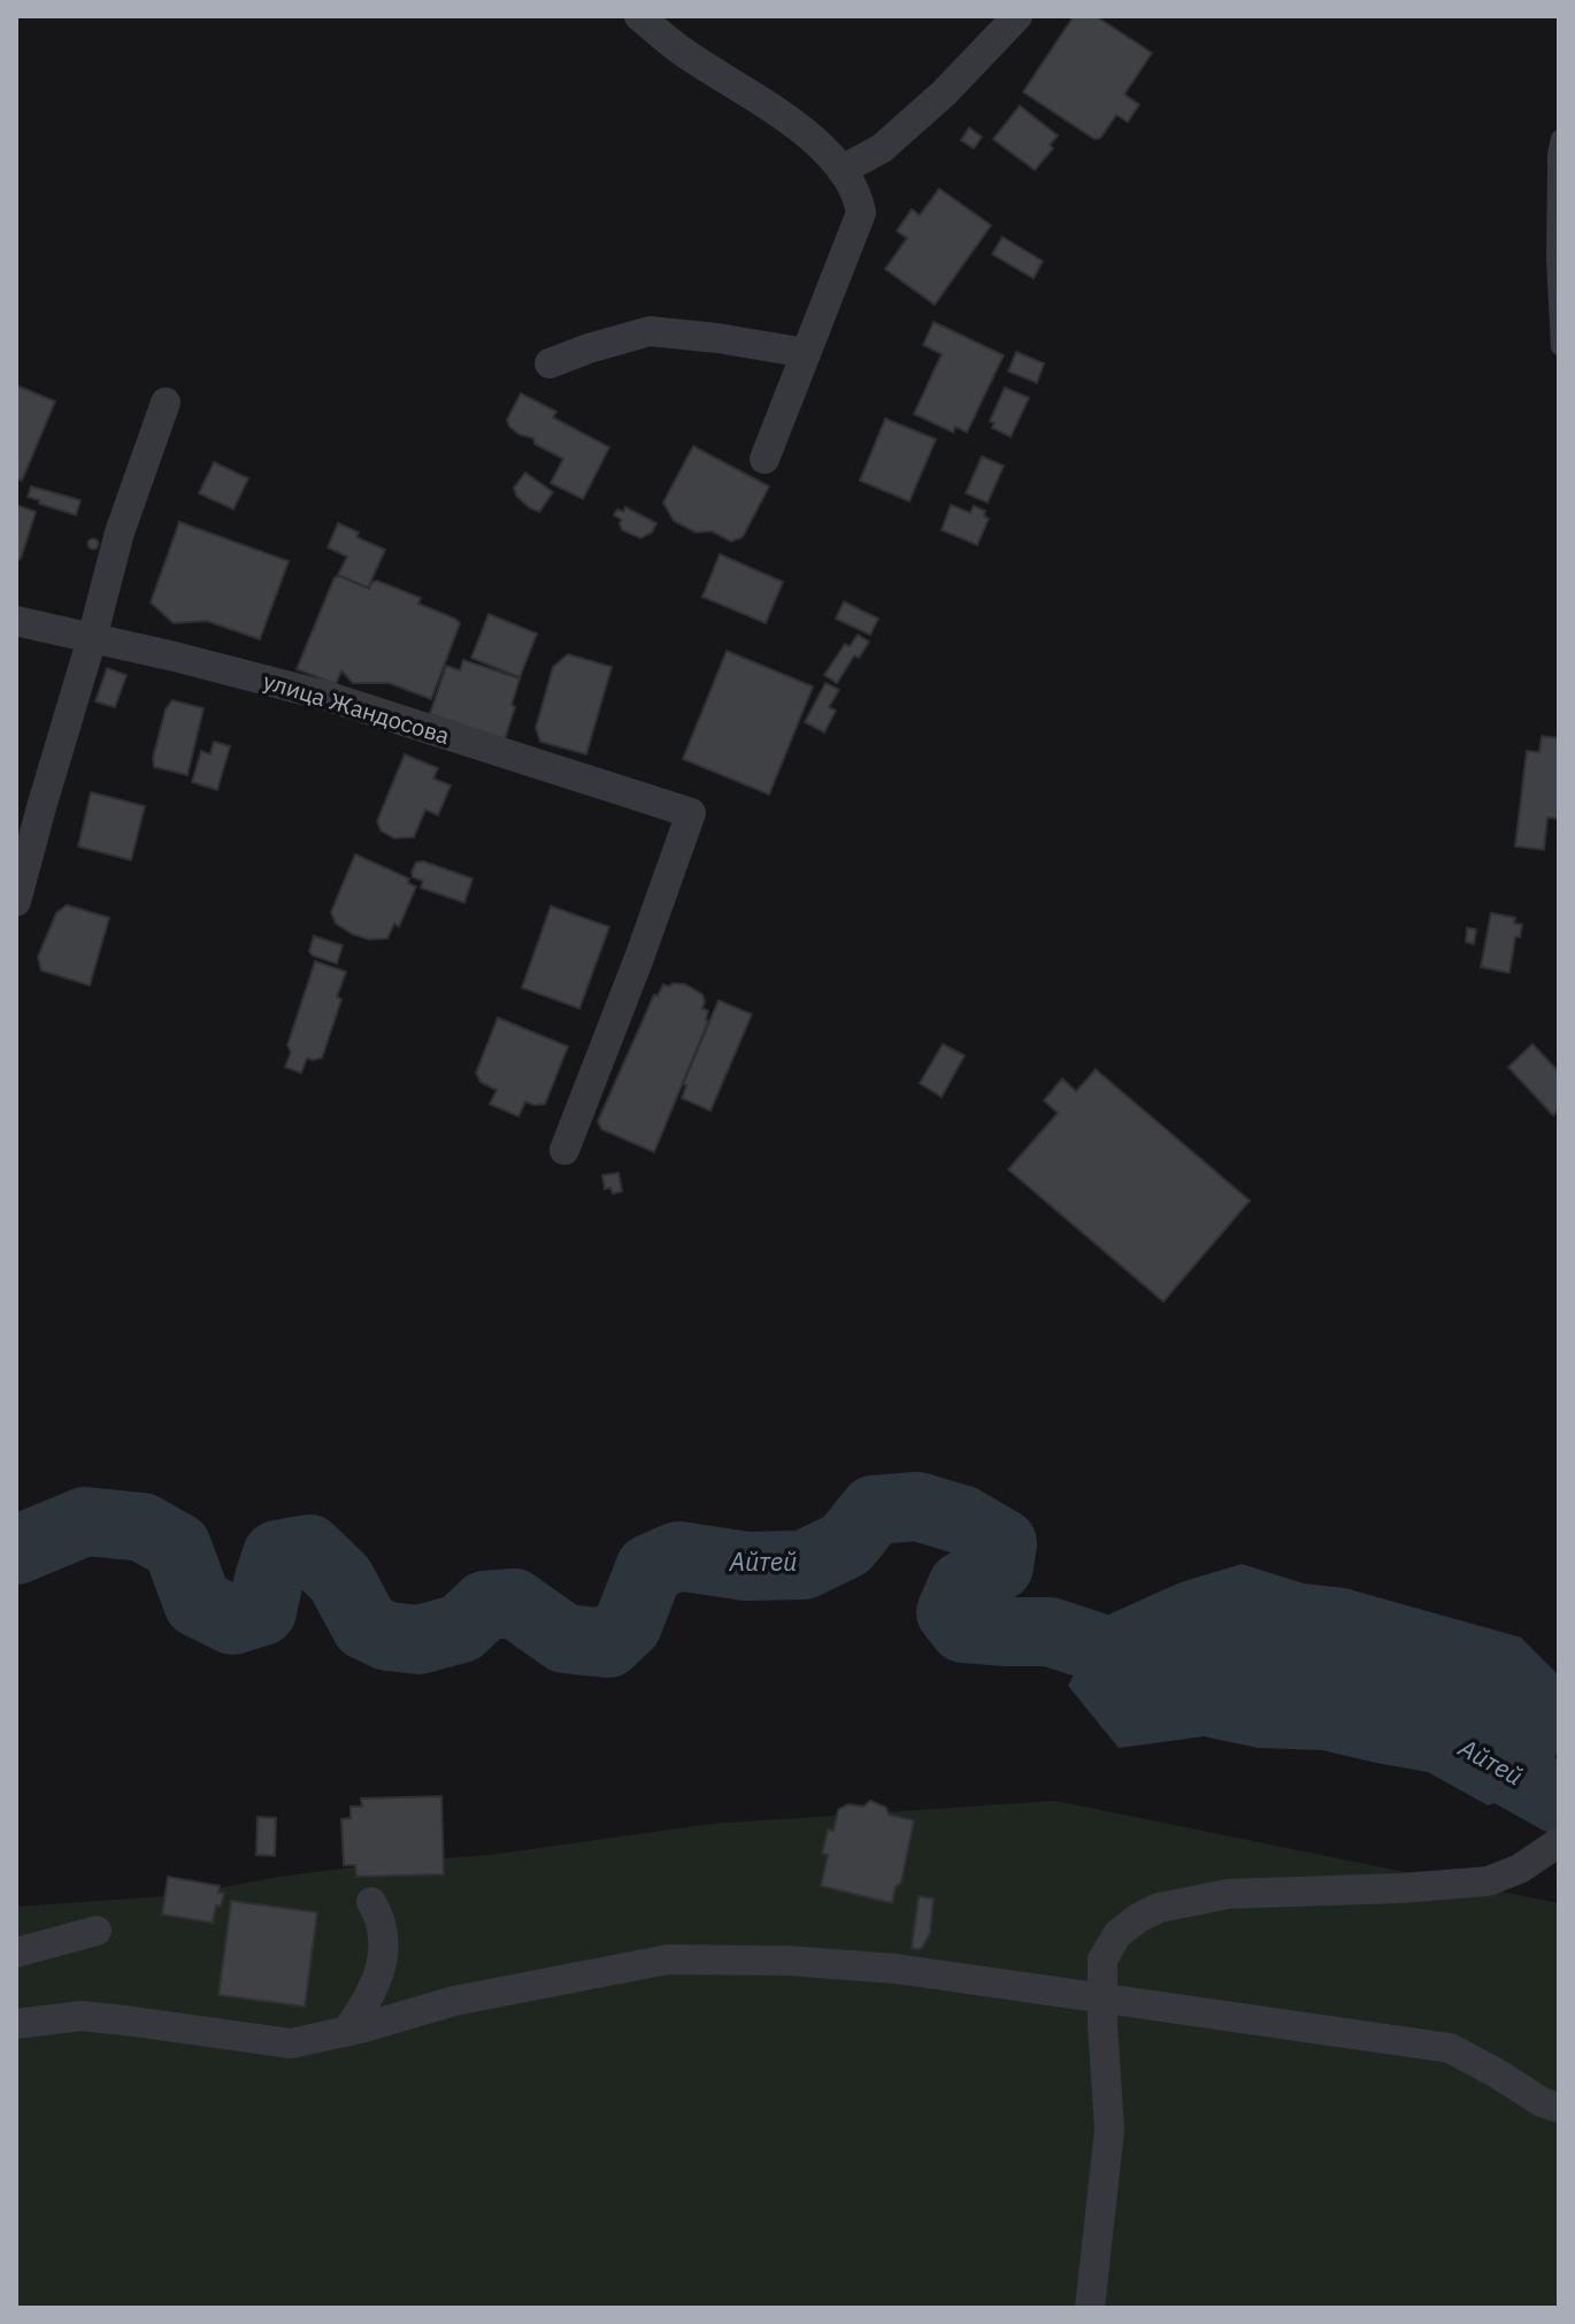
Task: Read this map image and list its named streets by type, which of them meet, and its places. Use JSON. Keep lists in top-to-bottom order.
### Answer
{
  "streets": {
    "street": ["улица Жандосова"]
  },
  "water": ["Айтей"]
}
